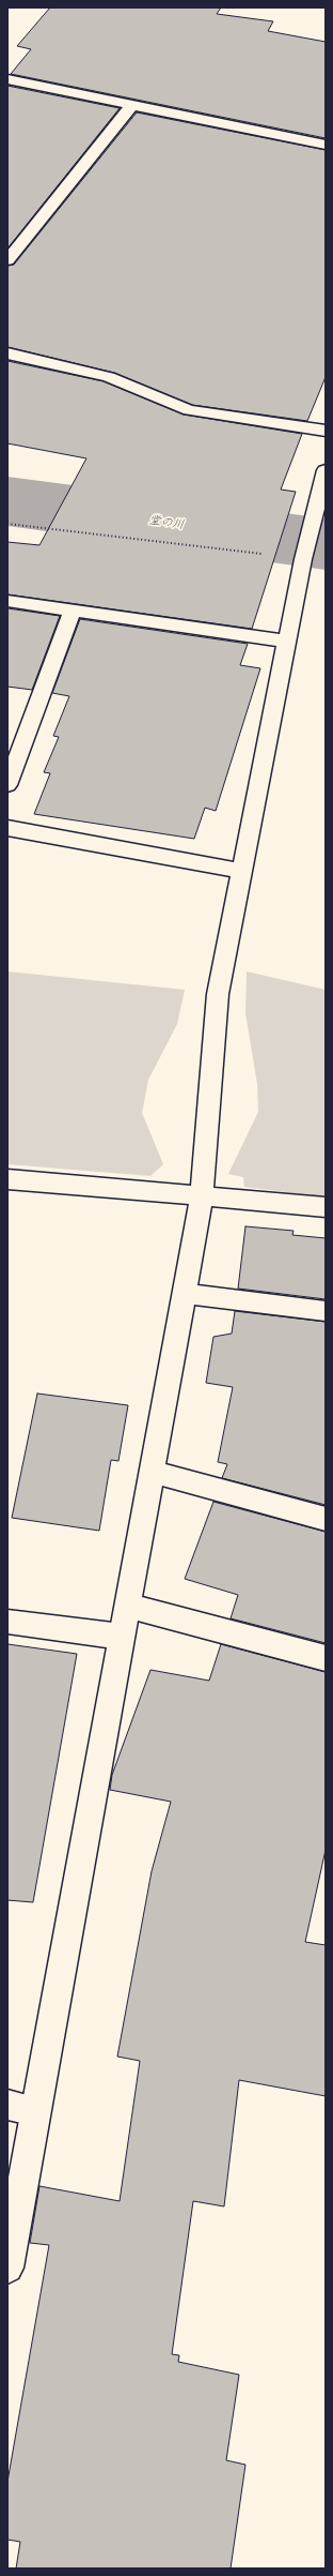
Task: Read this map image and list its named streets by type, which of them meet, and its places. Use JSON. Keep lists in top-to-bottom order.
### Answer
{
  "water": ["堂の川"]
}
